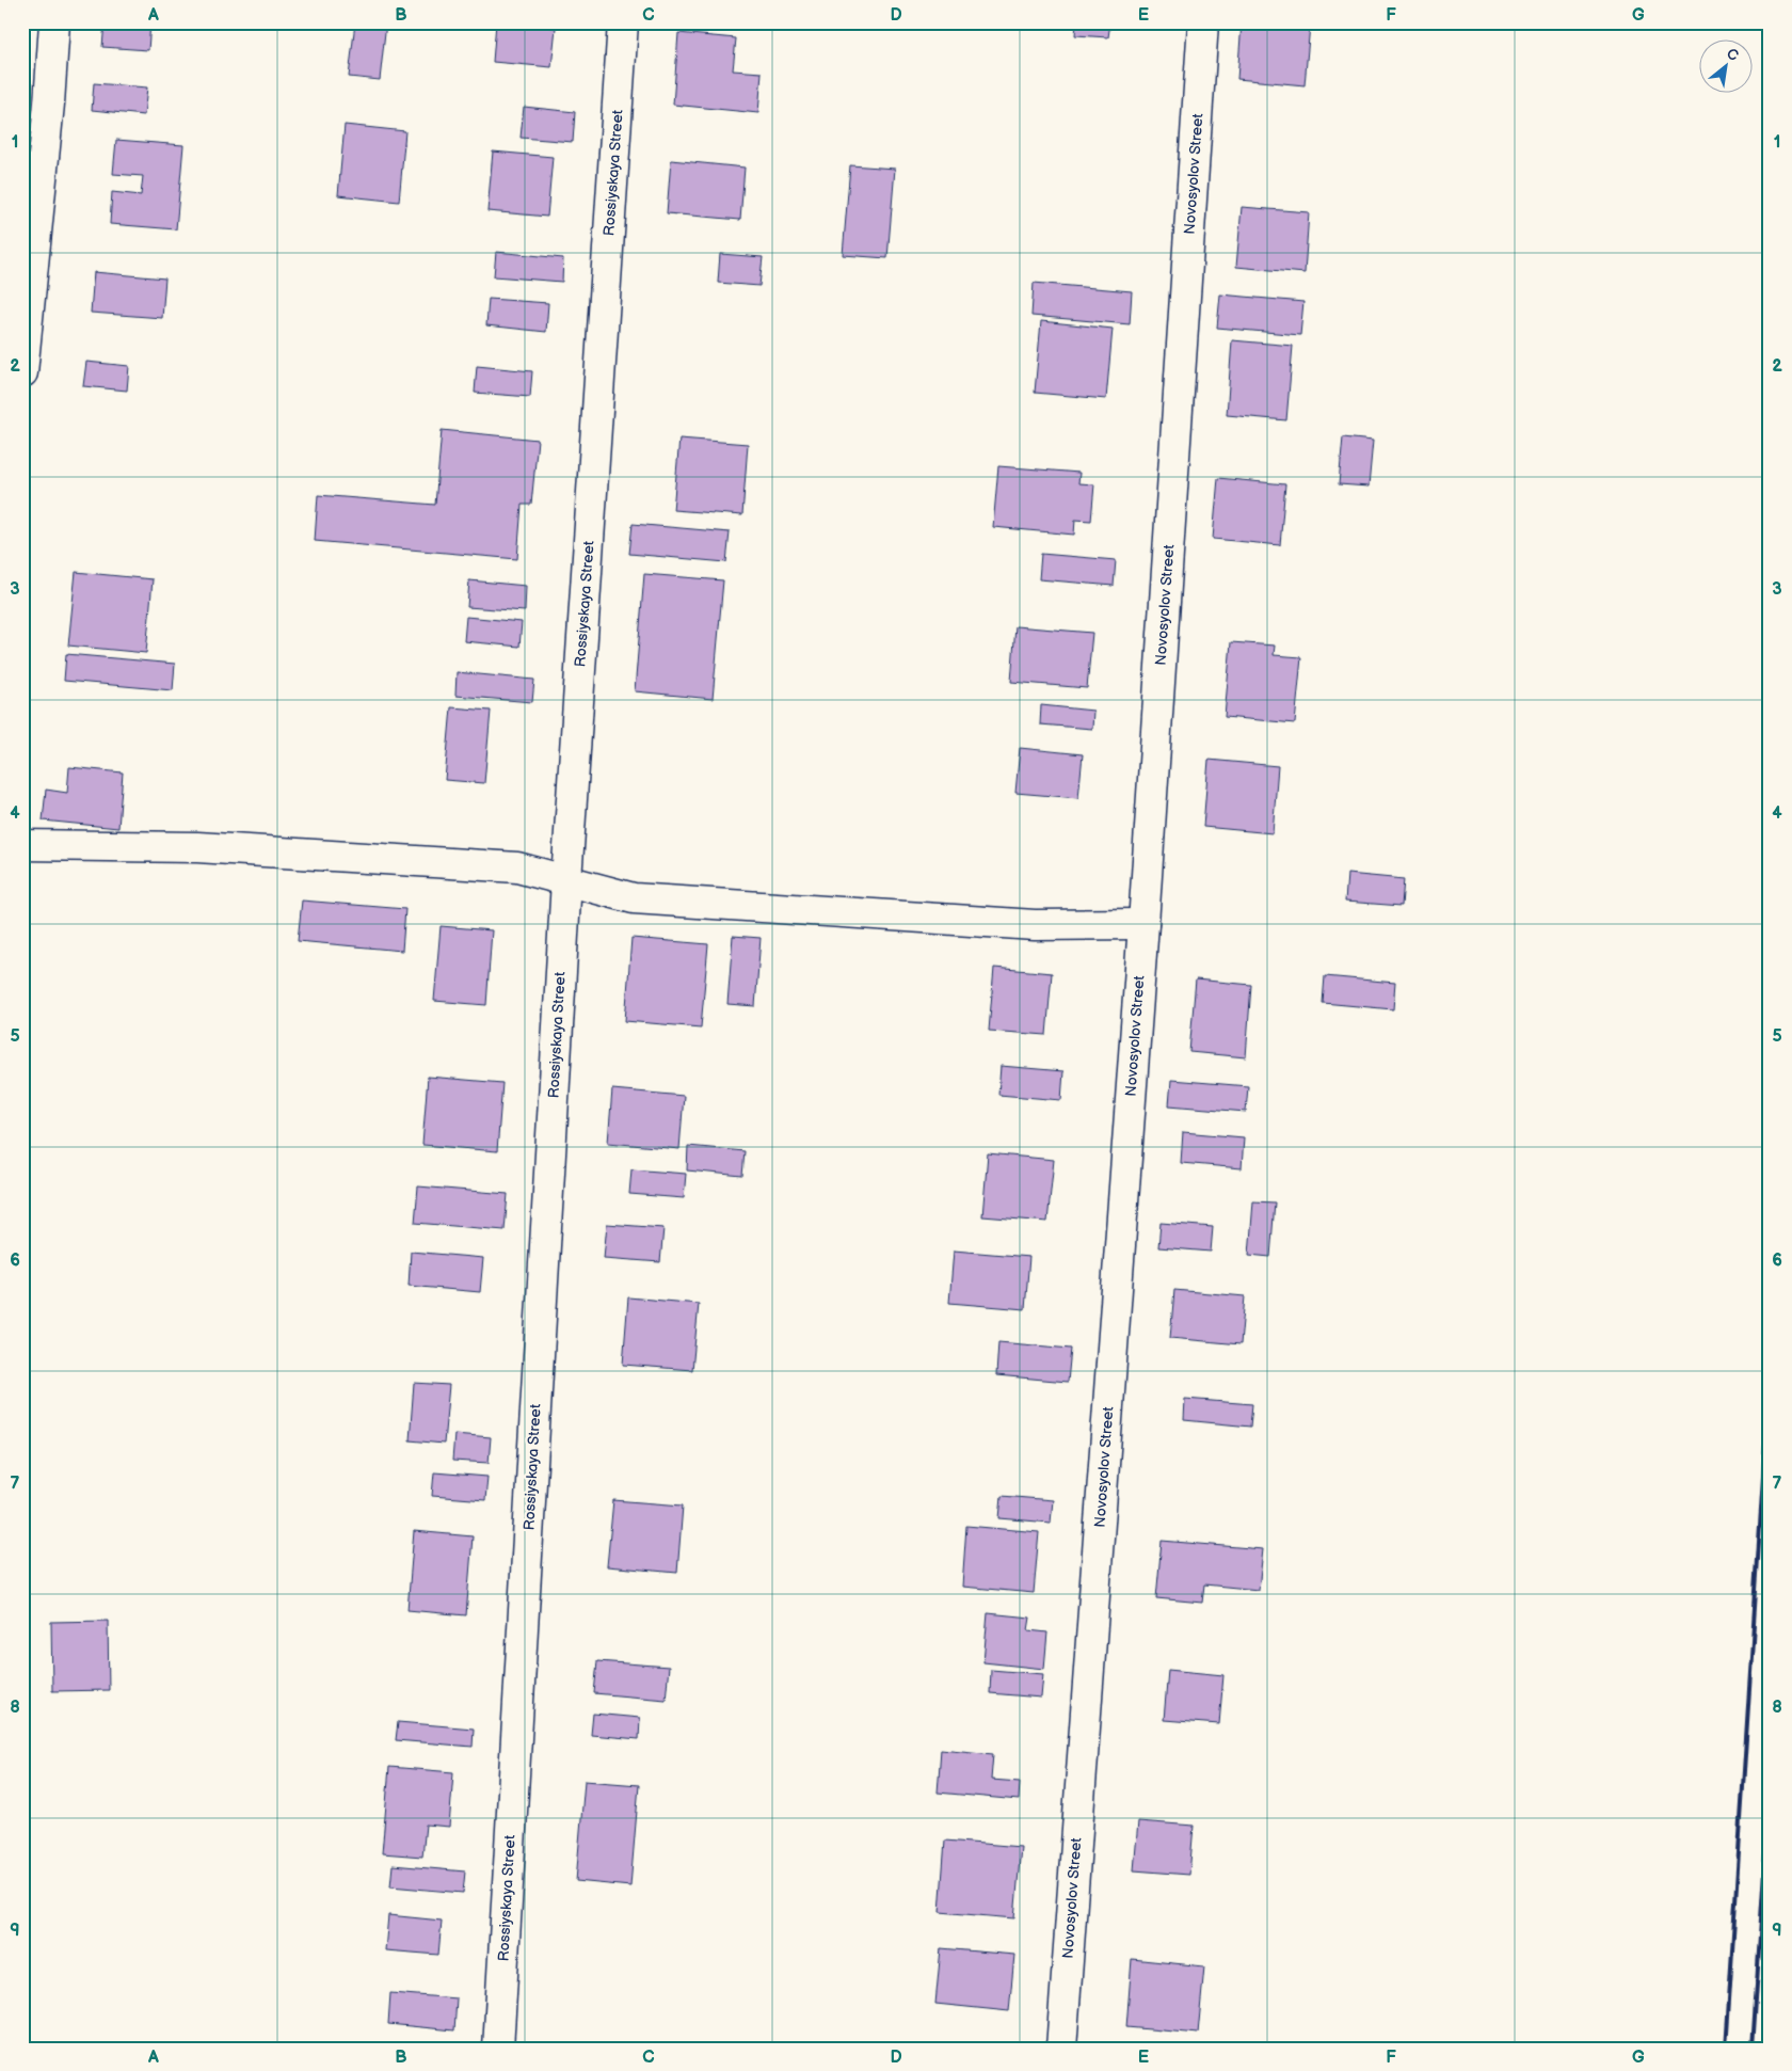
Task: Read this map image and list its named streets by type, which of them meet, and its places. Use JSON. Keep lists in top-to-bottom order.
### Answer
{
  "streets": {
    "street": ["Rossiyskaya Street", "Novosyolov Street"]
  },
  "north": "top right",
  "grid": {
    "columns": [
      "A",
      "B",
      "C",
      "D",
      "E",
      "F",
      "G"
    ],
    "rows": [
      "1",
      "2",
      "3",
      "4",
      "5",
      "6",
      "7",
      "8",
      "9"
    ]
  }
}
